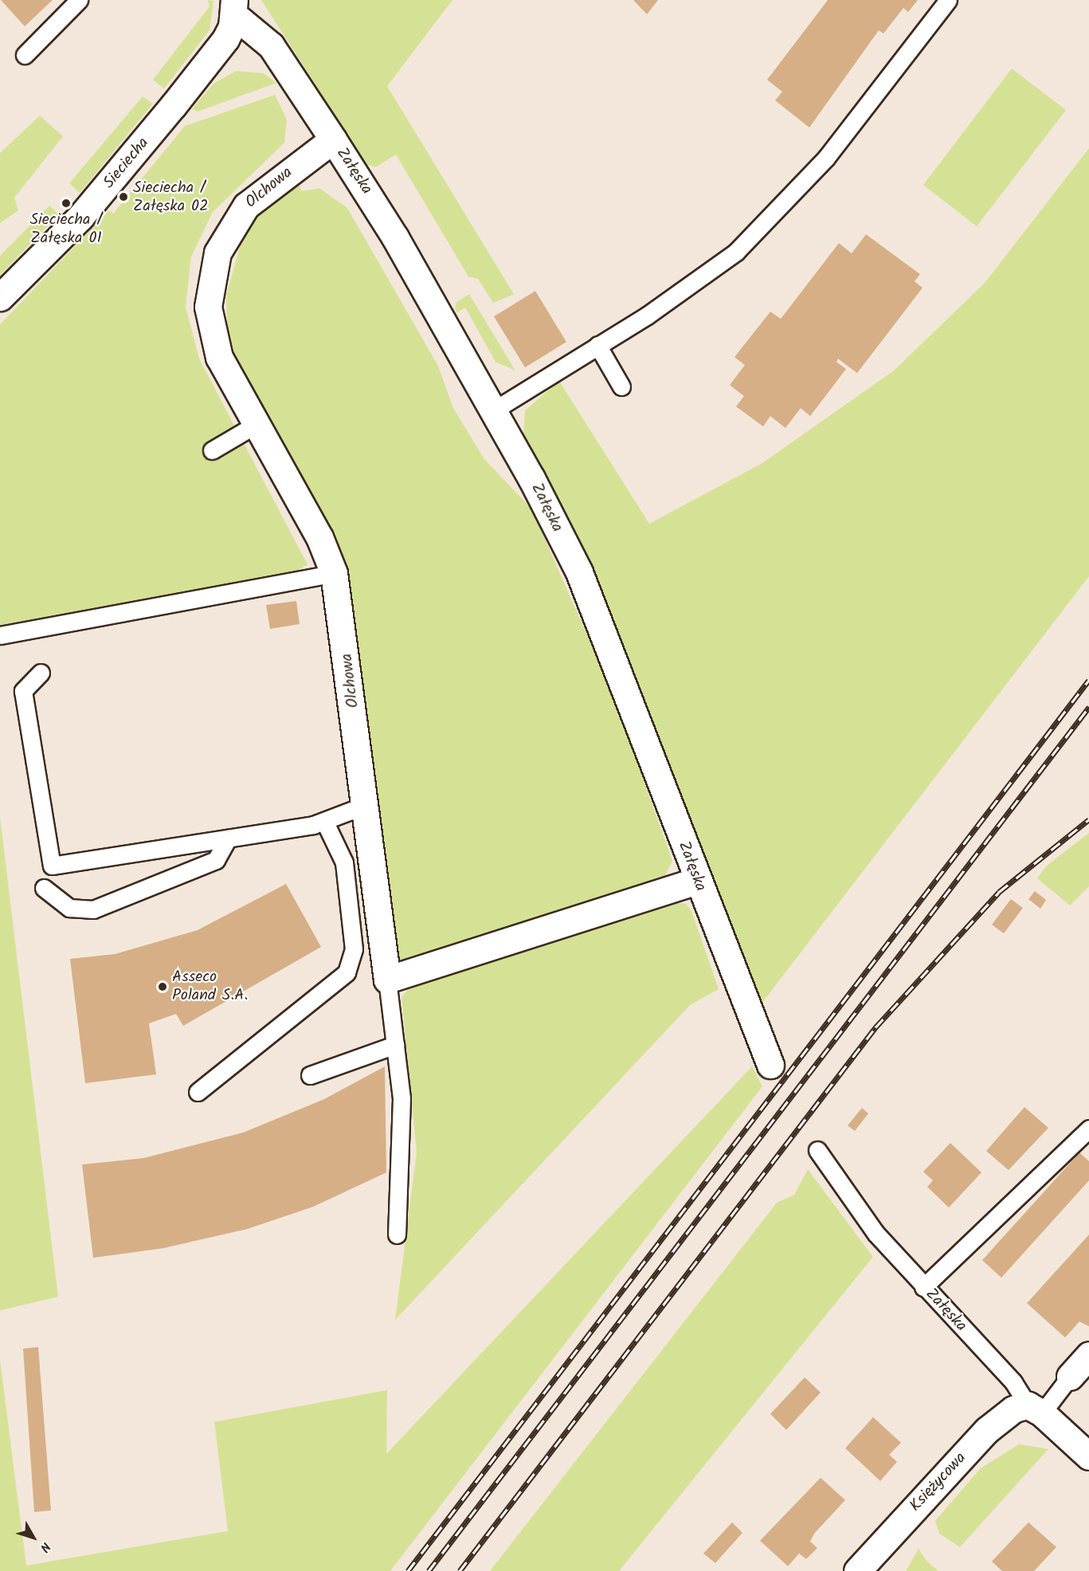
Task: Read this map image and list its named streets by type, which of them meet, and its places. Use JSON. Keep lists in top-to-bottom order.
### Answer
{
  "streets": {
    "street": [
      "Sieciecha",
      "Załęska",
      "Olchowa",
      "Księżycowa"
    ]
  },
  "crossings": [
    ["Sieciecha", "Załęska"],
    ["Załęska", "Olchowa"],
    ["Załęska", "Księżycowa"]
  ],
  "places": ["Sieciecha / Załęska 02", "Sieciecha / Załęska 01", "Asseco Poland S.A."],
  "north": "bottom right"
}
